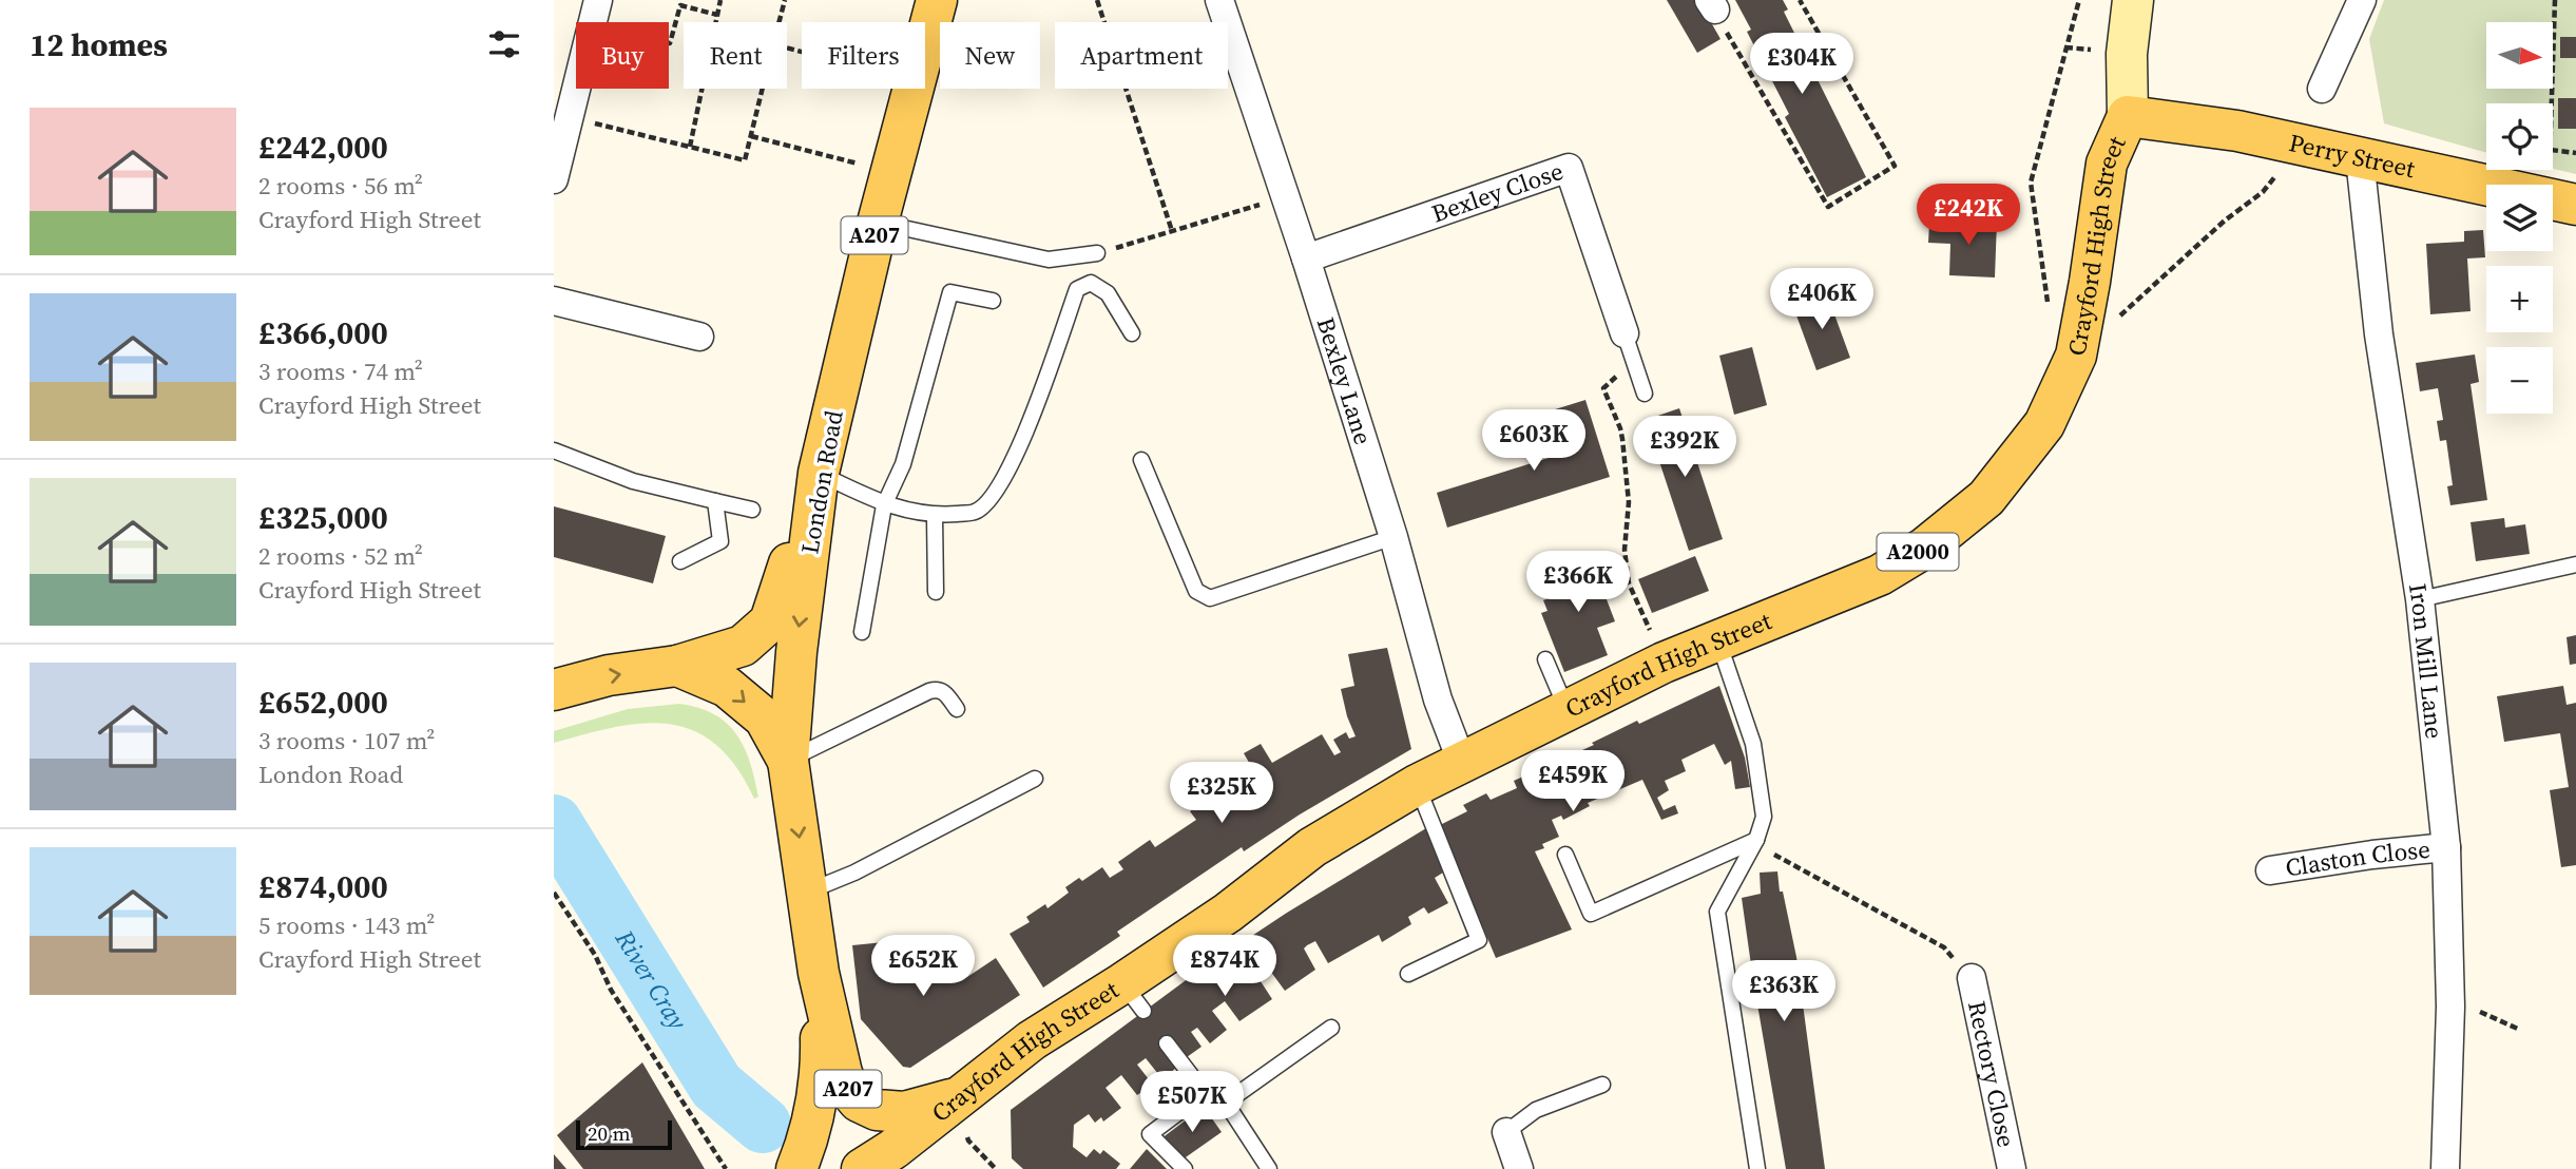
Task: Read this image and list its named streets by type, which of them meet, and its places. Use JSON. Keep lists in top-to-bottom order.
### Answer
{
  "streets": {
    "main road": [
      "Perry Street",
      "A207",
      "Crayford High Street",
      "London Road",
      "A2000"
    ],
    "street": [
      "Bexley Close",
      "Bexley Lane",
      "Iron Mill Lane",
      "Claston Close",
      "Rectory Close"
    ]
  },
  "crossings": [
    ["Perry Street", "Crayford High Street"],
    ["Perry Street", "Iron Mill Lane"],
    ["Bexley Close", "Bexley Lane"],
    ["A207", "London Road"],
    ["Crayford High Street", "Bexley Lane"],
    ["Crayford High Street", "London Road"],
    ["Iron Mill Lane", "Claston Close"]
  ],
  "water": ["River Cray"],
  "scale_bar": "20 m",
  "north": "right",
  "page": {
    "heading": "12 homes",
    "map_buttons": ["+", "−"],
    "chip": [
      "Buy",
      "Rent",
      "Filters",
      "New",
      "Apartment"
    ],
    "price": [
      "£304K",
      "£242K",
      "£406K",
      "£603K",
      "£392K",
      "£366K",
      "£459K",
      "£325K",
      "£652K",
      "£874K",
      "£363K",
      "£507K"
    ],
    "list": [
      {
        "name": "£242,000",
        "note": "2 rooms · 56 m² · Crayford High Street"
      },
      {
        "name": "£366,000",
        "note": "3 rooms · 74 m² · Crayford High Street"
      },
      {
        "name": "£325,000",
        "note": "2 rooms · 52 m² · Crayford High Street"
      },
      {
        "name": "£652,000",
        "note": "3 rooms · 107 m² · London Road"
      },
      {
        "name": "£874,000",
        "note": "5 rooms · 143 m² · Crayford High Street"
      }
    ],
    "scale": "20 m"
  }
}
